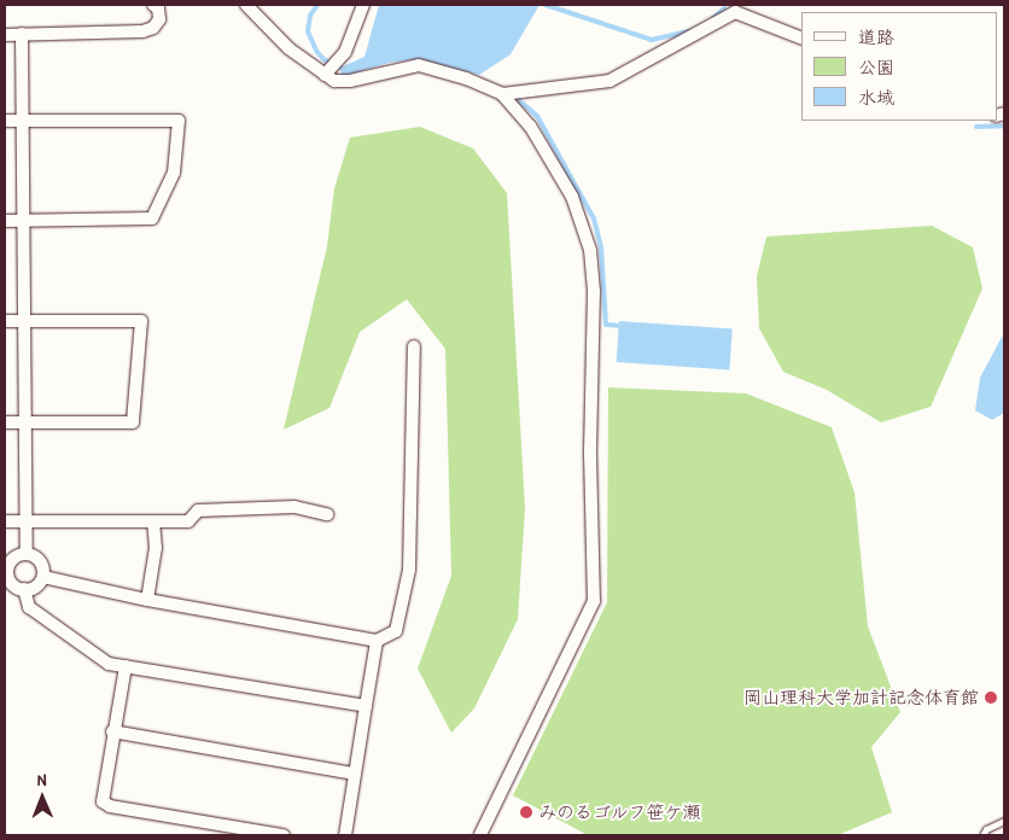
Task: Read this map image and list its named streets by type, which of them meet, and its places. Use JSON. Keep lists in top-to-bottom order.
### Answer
{
  "places": ["岡山理科大学加計記念体育館", "みのるゴルフ笹ケ瀬"],
  "legend": ["道路", "公園", "水域"],
  "north": "top"
}
